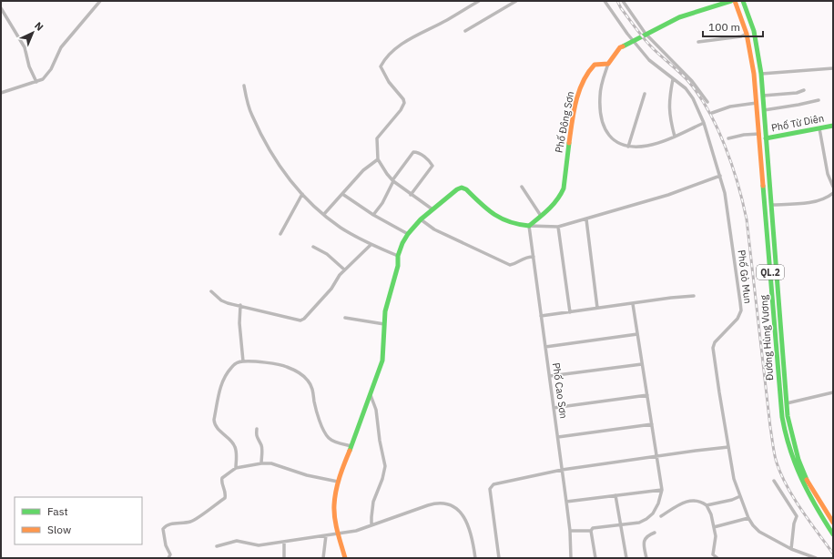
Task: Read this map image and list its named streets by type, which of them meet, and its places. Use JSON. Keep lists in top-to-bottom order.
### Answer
{
  "streets": {
    "main road": [
      "Phố Đông Sơn",
      "Phố Từ Diên",
      "QL.2",
      "Đường Hùng Vương"
    ],
    "street": ["Phố Gò Mun", "Phố Cao Sơn"]
  },
  "crossings": [
    ["Phố Đông Sơn", "Phố Cao Sơn"],
    ["Phố Từ Diên", "Đường Hùng Vương"]
  ],
  "legend": ["Fast", "Slow"],
  "scale_bar": "100 m",
  "north": "top right"
}
